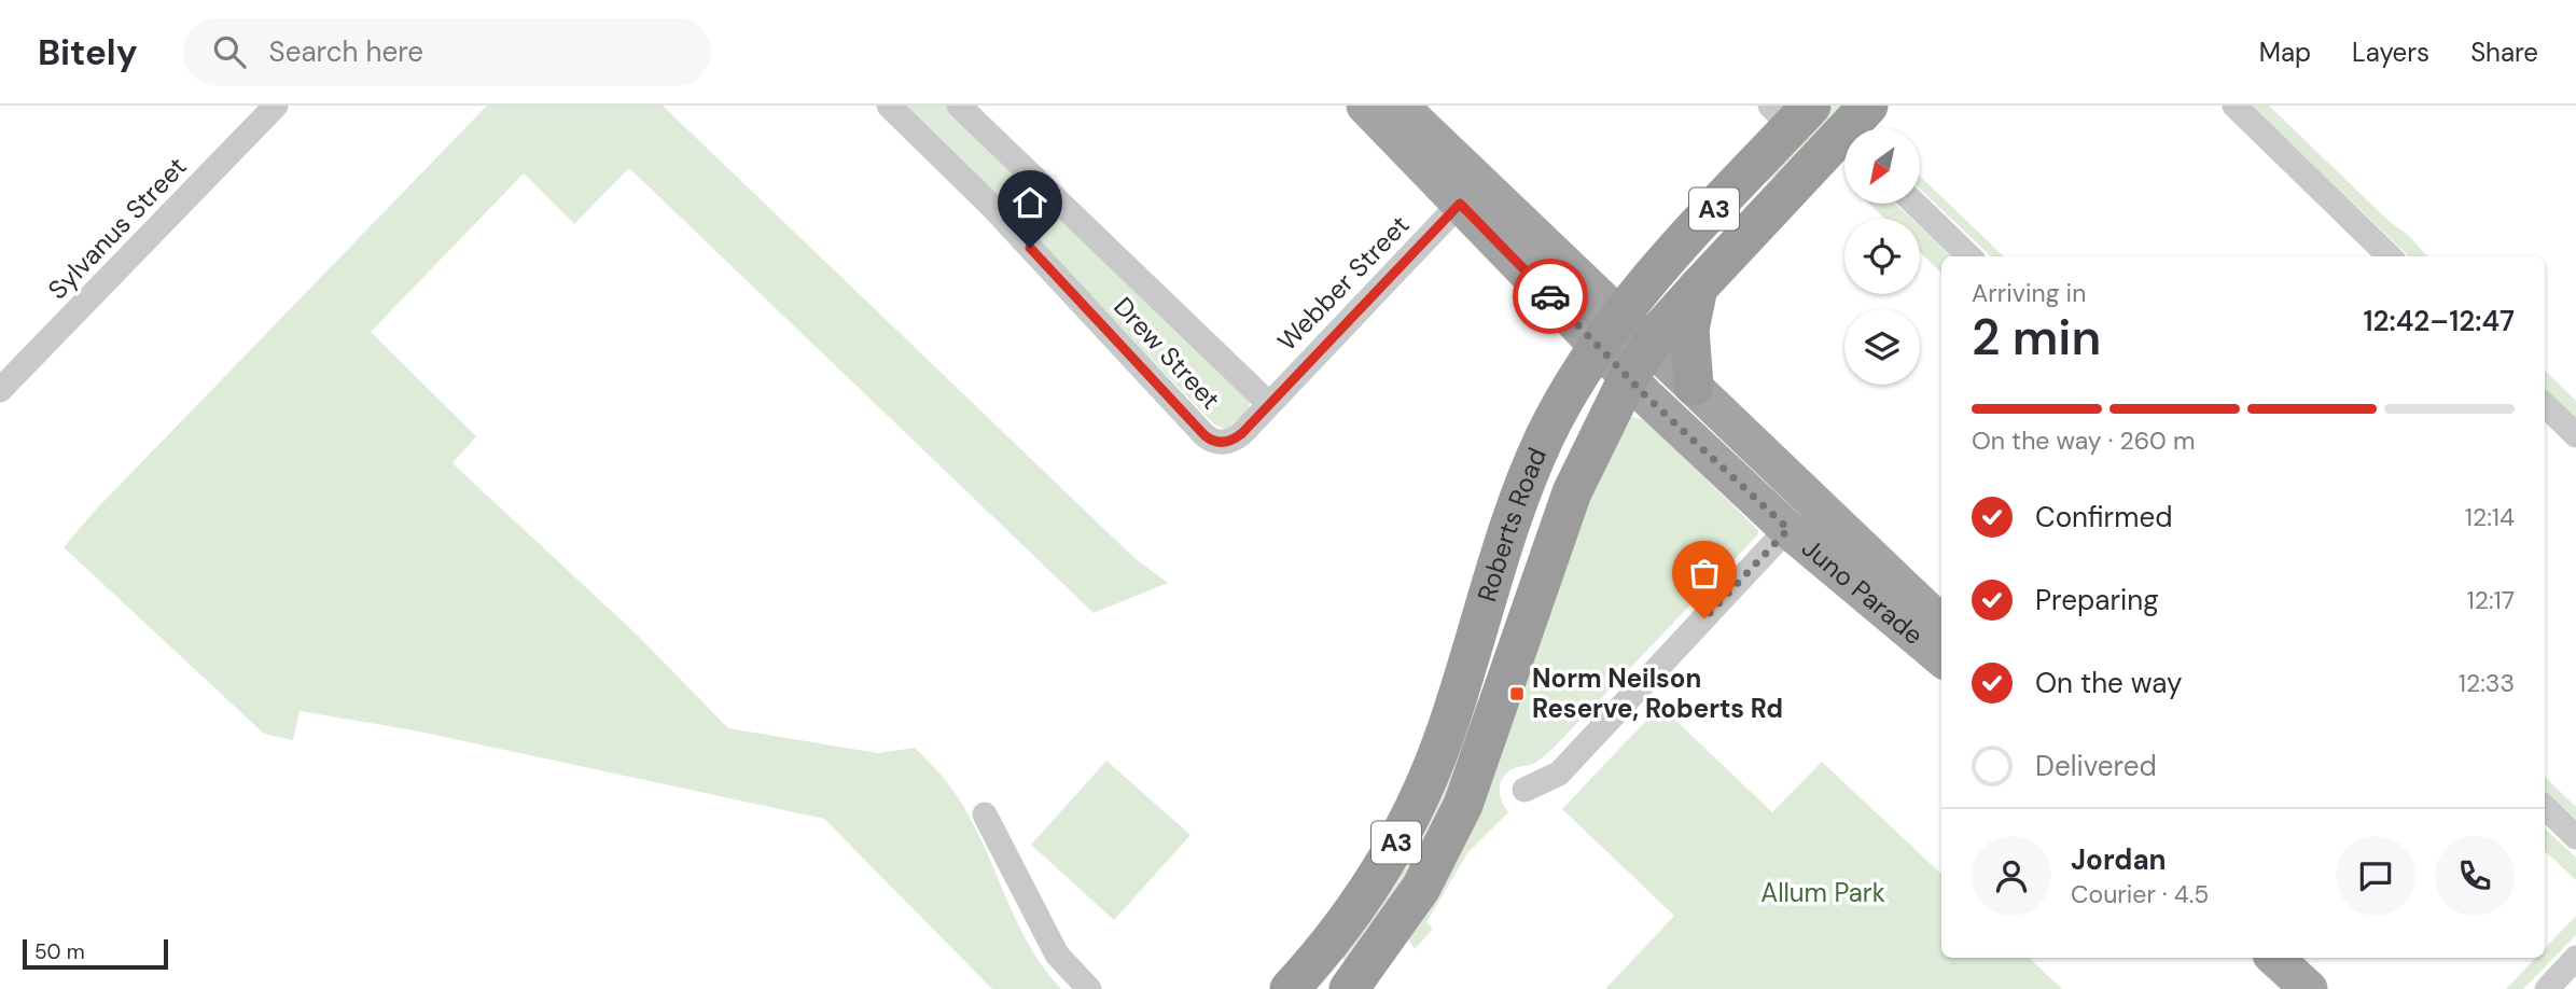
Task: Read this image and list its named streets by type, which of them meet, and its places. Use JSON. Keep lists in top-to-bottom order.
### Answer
{
  "streets": {
    "highway": ["A3", "Roberts Road"],
    "main road": ["Juno Parade"],
    "street": ["Sylvanus Street", "Webber Street", "Drew Street"]
  },
  "crossings": [
    ["Webber Street", "Drew Street"],
    ["Webber Street", "Juno Parade"],
    ["Roberts Road", "Juno Parade"]
  ],
  "parks": ["Allum Park"],
  "places": {
    "transit": ["Norm Neilson Reserve, Roberts Rd"]
  },
  "scale_bar": "50 m",
  "north": "bottom left",
  "page": {
    "header": "Bitely",
    "search": "Search here",
    "nav": ["Map", "Layers", "Share"],
    "heading": ["2 min", "Arriving in", "12:42–12:47"],
    "panel": ["Jordan", "Courier · 4.5"],
    "bar": "On the way · 260 m",
    "list": [
      ["Confirmed", "12:14"],
      ["Preparing", "12:17"],
      ["On the way", "12:33"],
      "Delivered"
    ],
    "scale": "50 m"
  }
}
